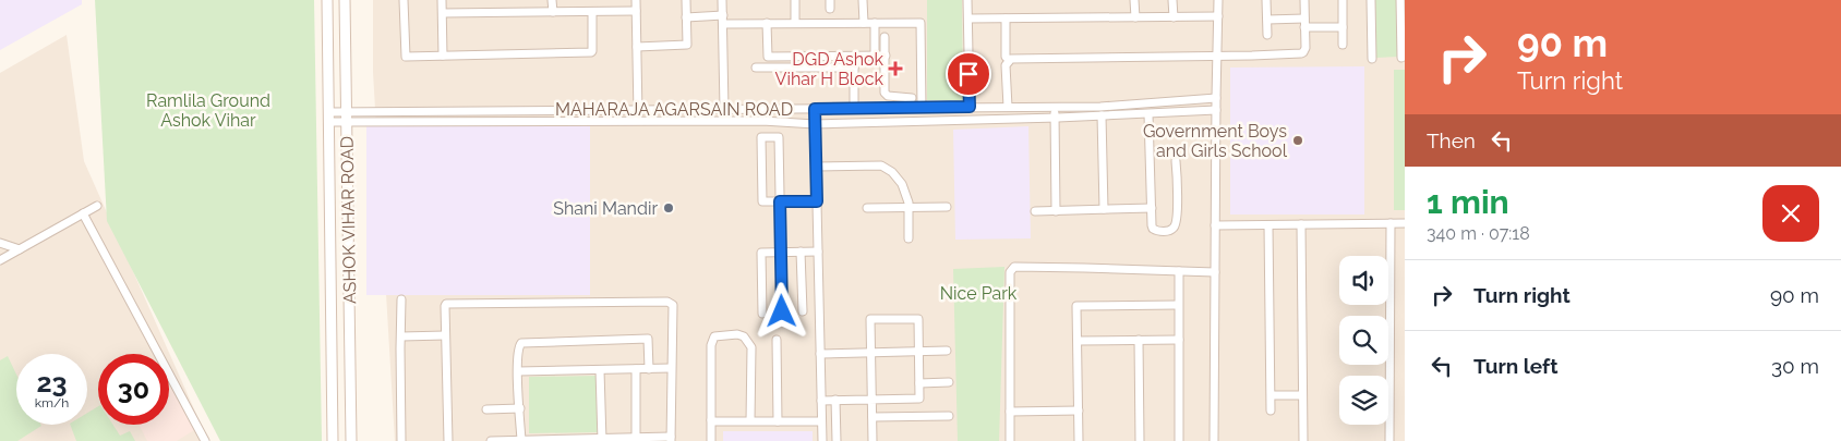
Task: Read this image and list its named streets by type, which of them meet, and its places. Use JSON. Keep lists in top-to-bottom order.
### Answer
{
  "streets": {
    "main road": ["ASHOK VIHAR ROAD"],
    "street": ["MAHARAJA AGARSAIN ROAD"]
  },
  "crossings": [
    ["MAHARAJA AGARSAIN ROAD", "ASHOK VIHAR ROAD"]
  ],
  "parks": ["Ramlila Ground Ashok Vihar", "Nice Park"],
  "places": {
    "health": ["DGD Ashok Vihar H Block"],
    "other": ["Government Boys and Girls School", "Shani Mandir"]
  },
  "page": {
    "turn": ["90 m", "Turn right"],
    "then": "Then",
    "heading": ["1 min", "340 m · 07:18"],
    "list": [
      {
        "name": "Turn right",
        "value": "90 m"
      },
      {
        "name": "Turn left",
        "value": "30 m"
      }
    ],
    "speed": "23 km/h",
    "limit": "30"
  }
}
